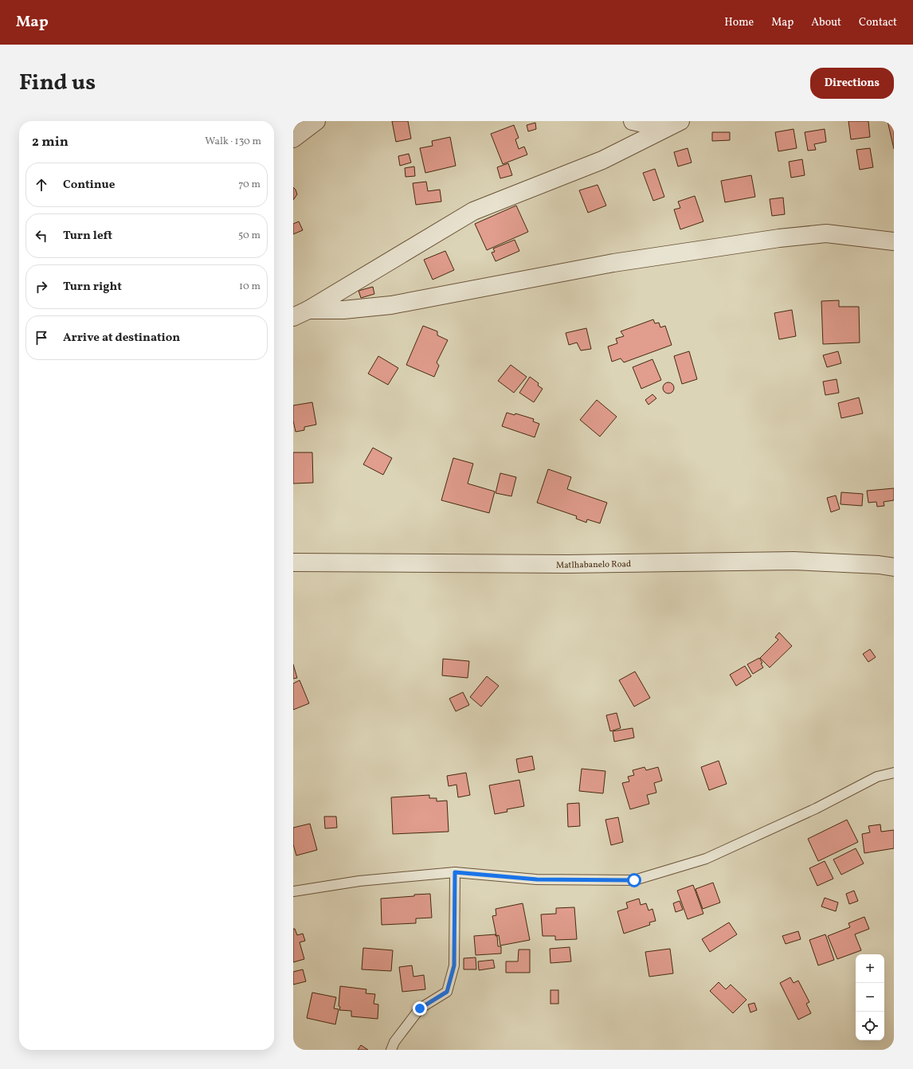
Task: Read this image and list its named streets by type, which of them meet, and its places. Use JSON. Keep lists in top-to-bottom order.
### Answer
{
  "streets": {
    "street": ["Matlhabanelo Road"]
  },
  "page": {
    "header": "Map",
    "nav": [
      "Home",
      "Map",
      "About",
      "Contact"
    ],
    "title": "Find us",
    "buttons": "Directions",
    "heading": ["2 min", "Walk · 130 m"],
    "list": [
      ["Continue", "70 m"],
      ["Turn left", "50 m"],
      ["Turn right", "10 m"],
      "Arrive at destination"
    ],
    "map_buttons": ["+", "−"]
  }
}
